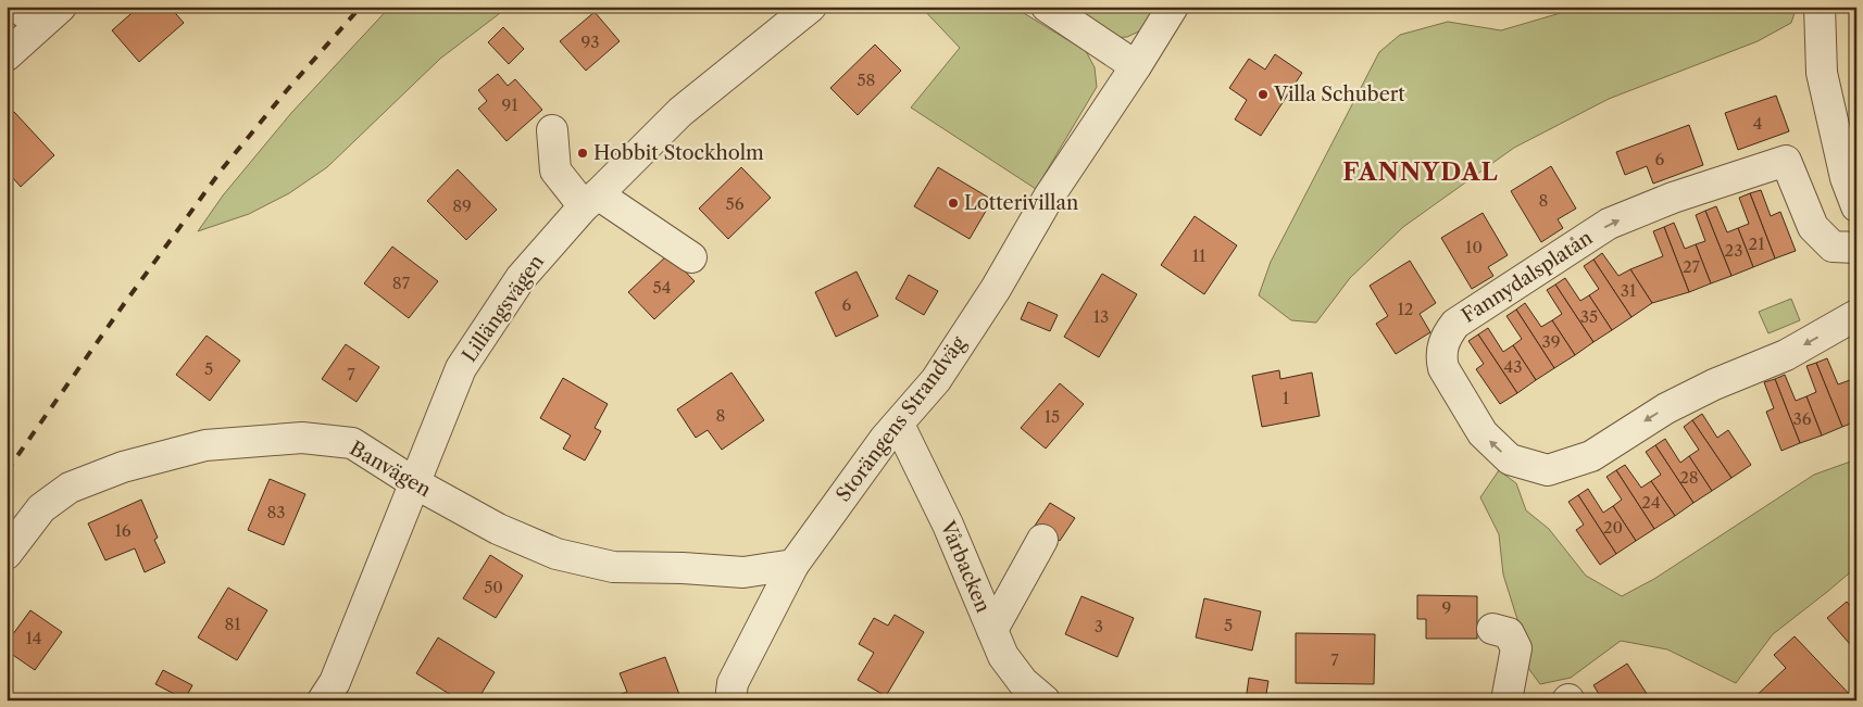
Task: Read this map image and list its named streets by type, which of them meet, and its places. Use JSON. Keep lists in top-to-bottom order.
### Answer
{
  "streets": {
    "street": [
      "Fannydalsplatån",
      "Lillängsvägen",
      "Storängens Strandväg",
      "Banvägen",
      "Vårbacken"
    ]
  },
  "crossings": [
    ["Lillängsvägen", "Banvägen"],
    ["Storängens Strandväg", "Banvägen"],
    ["Storängens Strandväg", "Vårbacken"]
  ],
  "districts": ["FANNYDAL"],
  "places": ["Villa Schubert", "Hobbit Stockholm", "Lotterivillan"],
  "house_numbers": [
    "93",
    "58",
    "91",
    "4",
    "6",
    "8",
    "56",
    "89",
    "21",
    "10",
    "23",
    "11",
    "27",
    "87",
    "54",
    "31",
    "6",
    "12",
    "13",
    "35",
    "39",
    "43",
    "5",
    "7",
    "1",
    "8",
    "15",
    "36",
    "28",
    "24",
    "83",
    "20",
    "16",
    "50",
    "9",
    "81",
    "5",
    "3",
    "14",
    "7"
  ]
}
